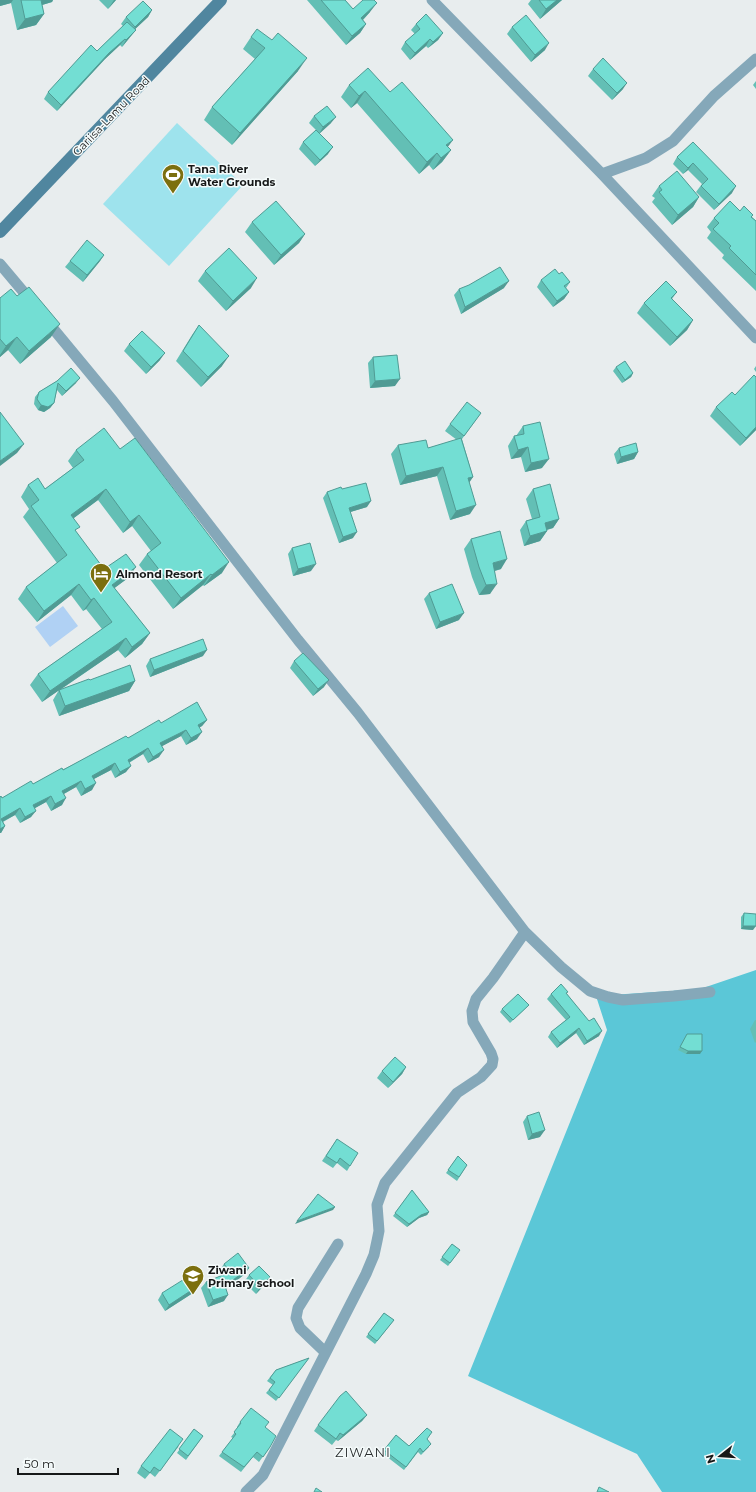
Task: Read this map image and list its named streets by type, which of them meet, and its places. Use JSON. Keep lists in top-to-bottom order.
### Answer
{
  "streets": {
    "street": ["Gariisa-Lamu Road"]
  },
  "districts": ["ZIWANI"],
  "places": {
    "sports": ["Tana River Water Grounds"],
    "hotel": ["Almond Resort"],
    "school or university": ["Ziwani Primary school"]
  },
  "scale_bar": "50 m",
  "north": "left"
}
